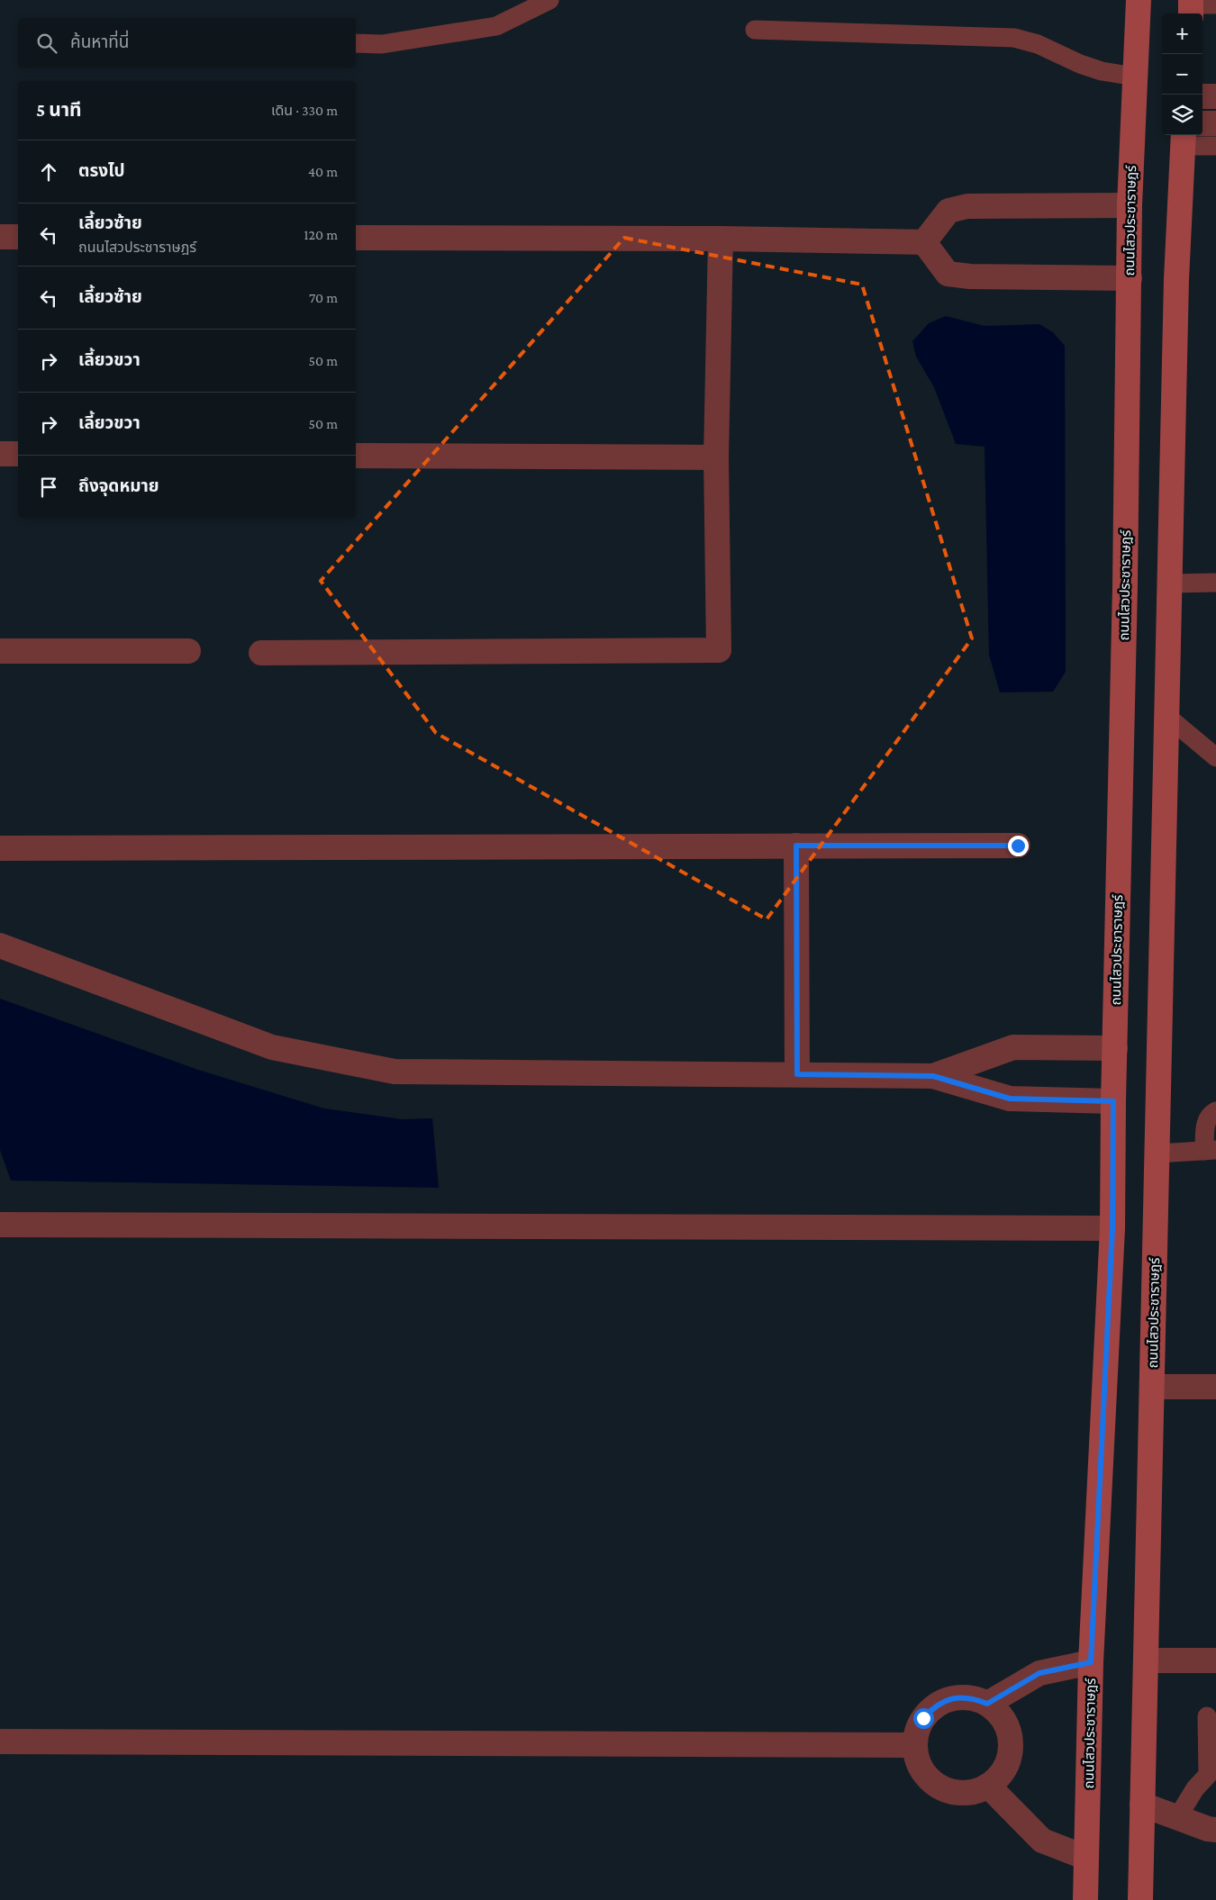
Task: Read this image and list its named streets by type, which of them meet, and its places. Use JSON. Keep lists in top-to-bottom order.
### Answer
{
  "streets": {
    "main road": ["ถนนไสวประชาราษฎร์"]
  },
  "page": {
    "map_buttons": ["+", "−"],
    "search": "ค้นหาที่นี่",
    "heading": ["5 นาที", "เดิน · 330 m"],
    "list": [
      ["ตรงไป", "40 m"],
      ["เลี้ยวซ้าย", "ถนนไสวประชาราษฎร์", "120 m"],
      ["เลี้ยวซ้าย", "70 m"],
      ["เลี้ยวขวา", "50 m"],
      ["เลี้ยวขวา", "50 m"],
      "ถึงจุดหมาย"
    ]
  }
}
